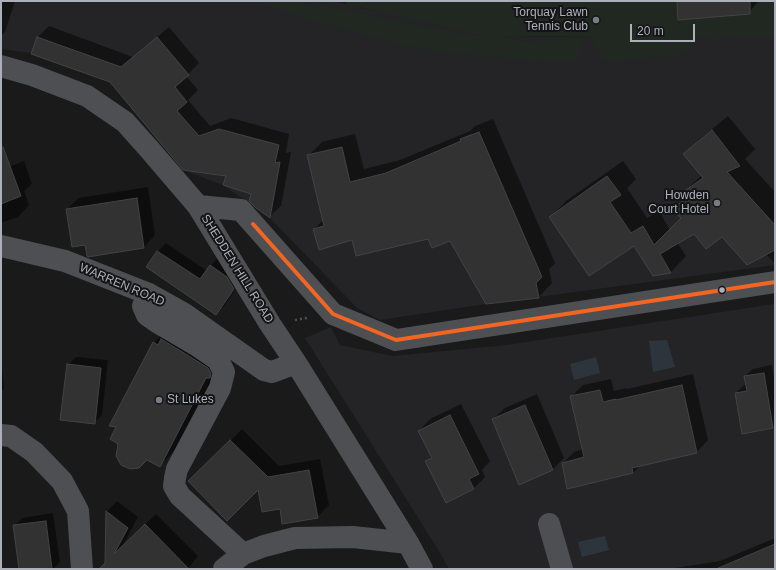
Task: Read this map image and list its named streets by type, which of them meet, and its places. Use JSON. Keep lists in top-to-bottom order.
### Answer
{
  "streets": {
    "street": ["SHEDDEN HILL ROAD", "WARREN ROAD"]
  },
  "crossings": [
    ["SHEDDEN HILL ROAD", "WARREN ROAD"]
  ],
  "places": ["Torquay Lawn Tennis Club", "Howden Court Hotel", "St Lukes"],
  "scale_bar": "20 m"
}
